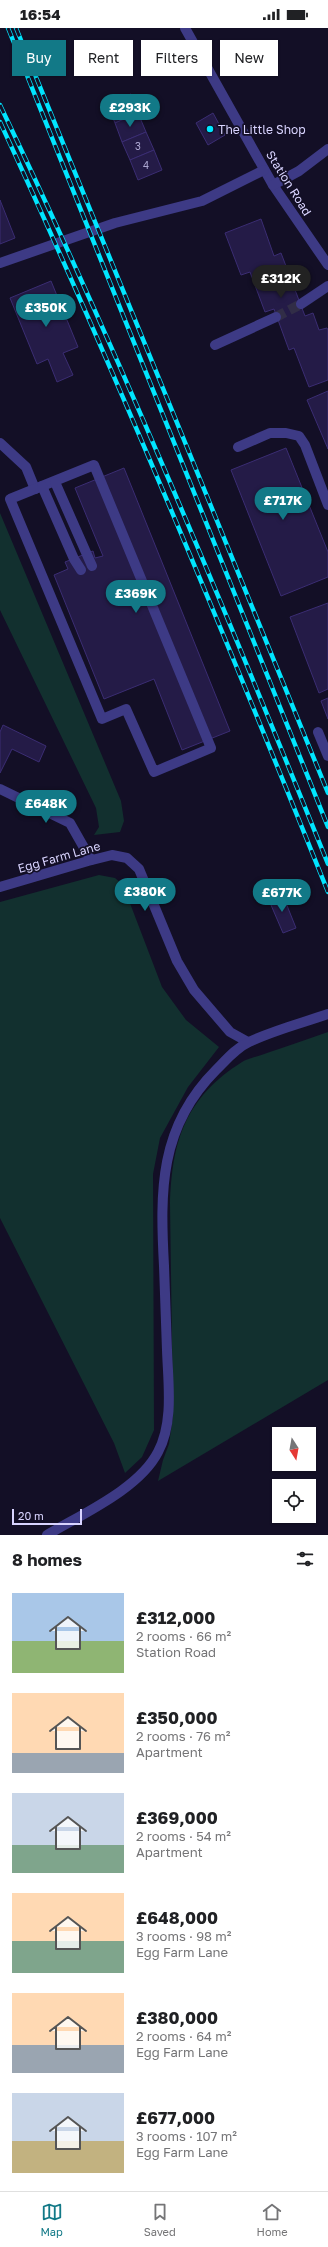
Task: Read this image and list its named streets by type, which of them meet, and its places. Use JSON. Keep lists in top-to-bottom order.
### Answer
{
  "streets": {
    "street": ["Station Road", "Egg Farm Lane"]
  },
  "places": ["The Little Shop"],
  "house_numbers": ["3", "4"],
  "scale_bar": "20 m",
  "north": "bottom",
  "page": {
    "status": "16:54",
    "chip": [
      "Buy",
      "Rent",
      "Filters",
      "New"
    ],
    "price": [
      "£293K",
      "£312K",
      "£350K",
      "£717K",
      "£369K",
      "£648K",
      "£380K",
      "£677K"
    ],
    "scale": "20 m",
    "heading": "8 homes",
    "list": [
      {
        "name": "£312,000",
        "note": "2 rooms · 66 m² · Station Road"
      },
      {
        "name": "£350,000",
        "note": "2 rooms · 76 m² · Apartment"
      },
      {
        "name": "£369,000",
        "note": "2 rooms · 54 m² · Apartment"
      },
      {
        "name": "£648,000",
        "note": "3 rooms · 98 m² · Egg Farm Lane"
      },
      {
        "name": "£380,000",
        "note": "2 rooms · 64 m² · Egg Farm Lane"
      },
      {
        "name": "£677,000",
        "note": "3 rooms · 107 m² · Egg Farm Lane"
      }
    ],
    "tabs": ["Map", "Saved", "Home"]
  }
}
